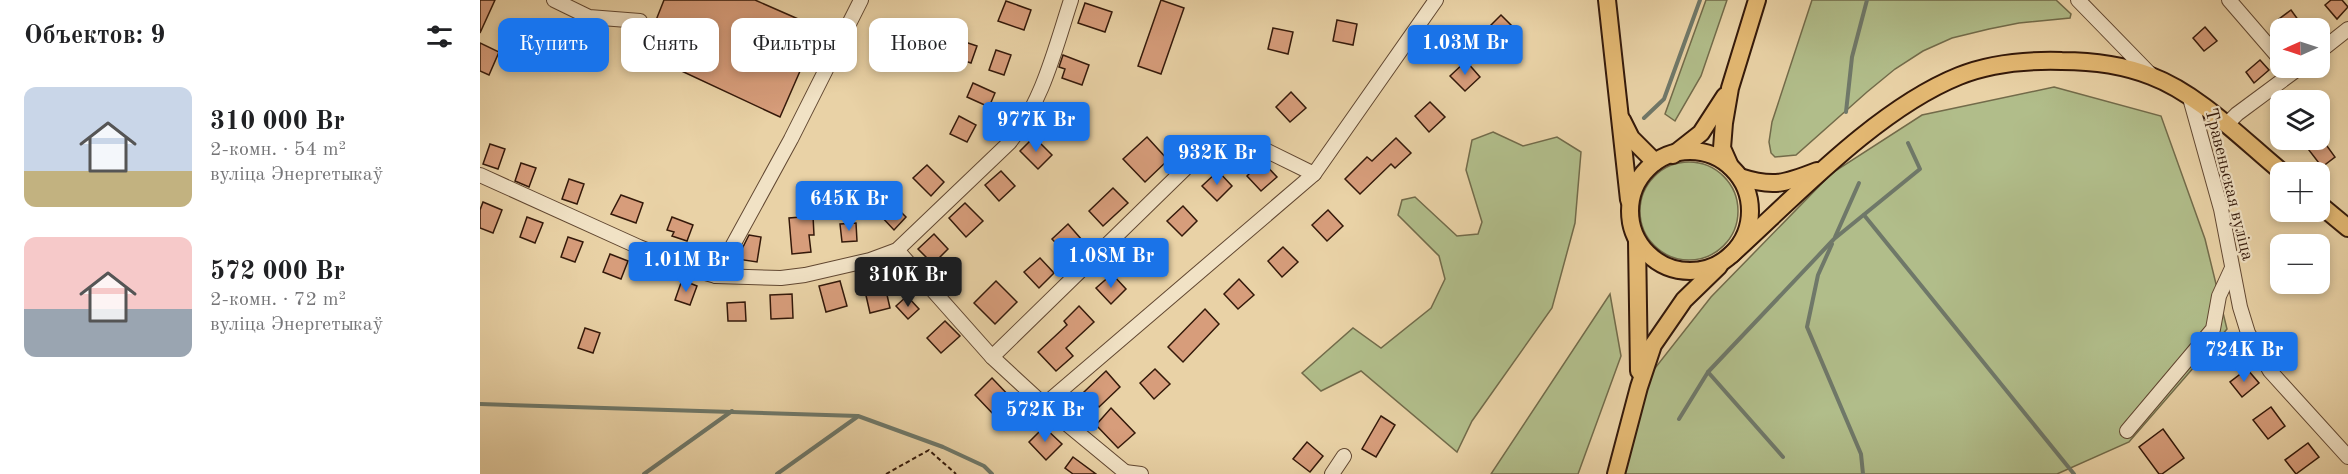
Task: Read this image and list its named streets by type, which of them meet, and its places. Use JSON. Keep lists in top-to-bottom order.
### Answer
{
  "streets": {
    "street": ["Травеньская вуліца"]
  },
  "north": "left",
  "page": {
    "heading": "Объектов: 9",
    "map_buttons": ["+", "−"],
    "chip": [
      "Купить",
      "Снять",
      "Фильтры",
      "Новое"
    ],
    "price": [
      "1.03M Br",
      "977K Br",
      "932K Br",
      "645K Br",
      "1.08M Br",
      "1.01M Br",
      "310K Br",
      "724K Br",
      "572K Br"
    ],
    "list": [
      {
        "name": "310 000 Br",
        "note": "2-комн. · 54 m² · вуліца Энергетыкаў"
      },
      {
        "name": "572 000 Br",
        "note": "2-комн. · 72 m² · вуліца Энергетыкаў"
      }
    ]
  }
}
